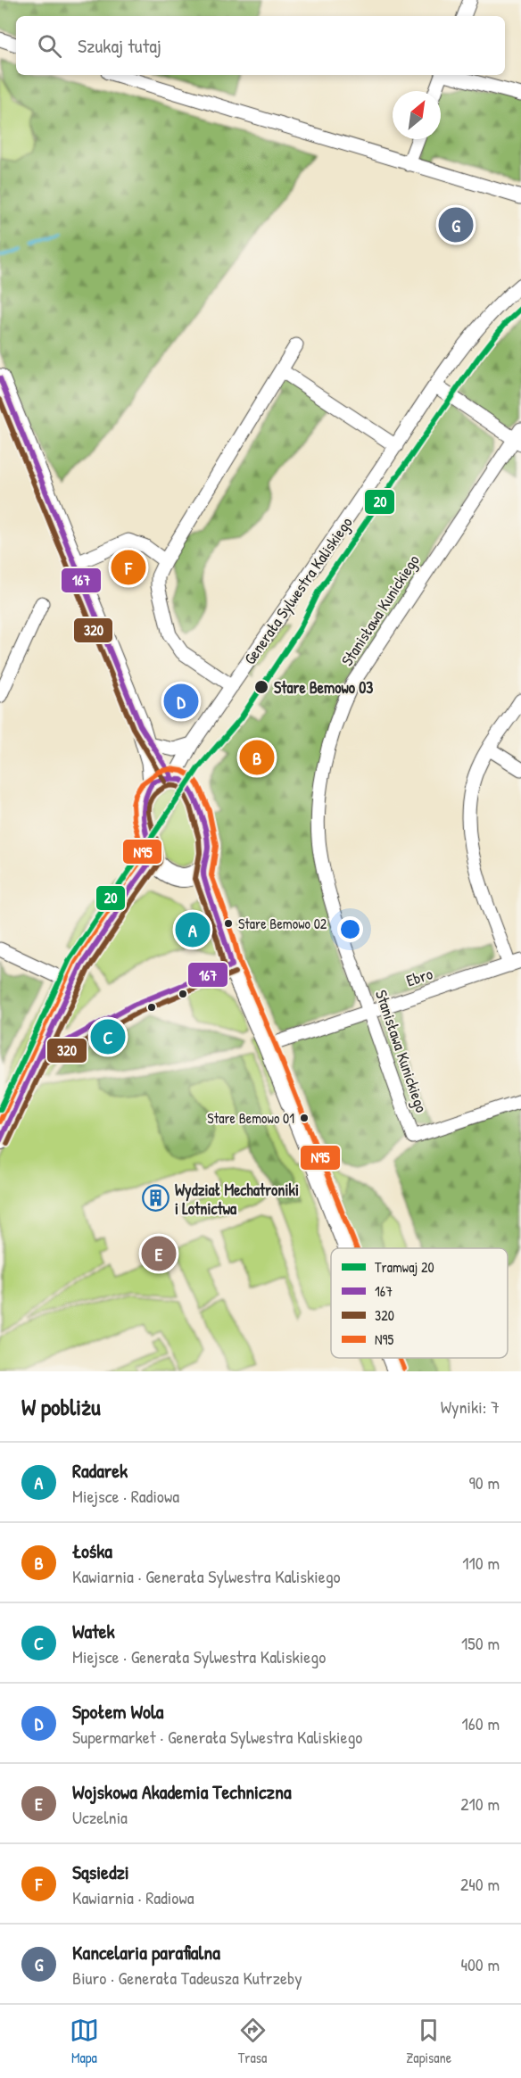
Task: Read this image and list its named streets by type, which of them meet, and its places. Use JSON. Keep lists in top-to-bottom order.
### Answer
{
  "streets": {
    "street": ["Generała Sylwestra Kaliskiego", "Stanisława Kunickiego", "Ebro"]
  },
  "crossings": [
    ["Stanisława Kunickiego", "Ebro"]
  ],
  "places": {
    "other": ["Stare Bemowo 03", "Stare Bemowo 02", "Stare Bemowo 01"],
    "building": ["Wydział Mechatroniki i Lotnictwa"]
  },
  "lines": [
    "tram line 20",
    "transit line 167",
    "transit line 320",
    "transit line N95"
  ],
  "legend": [
    "Tramwaj 20",
    "167",
    "320",
    "N95"
  ],
  "north": "top right",
  "page": {
    "search": "Szukaj tutaj",
    "pins": [
      "G",
      "F",
      "D",
      "B",
      "A",
      "C",
      "E"
    ],
    "heading": ["W pobliżu", "Wyniki: 7"],
    "list": [
      {
        "mark": "A",
        "name": "Radarek",
        "note": "Miejsce · Radiowa",
        "value": "90 m"
      },
      {
        "mark": "B",
        "name": "Łośka",
        "note": "Kawiarnia · Generała Sylwestra Kaliskiego",
        "value": "110 m"
      },
      {
        "mark": "C",
        "name": "Watek",
        "note": "Miejsce · Generała Sylwestra Kaliskiego",
        "value": "150 m"
      },
      {
        "mark": "D",
        "name": "Społem Wola",
        "note": "Supermarket · Generała Sylwestra Kaliskiego",
        "value": "160 m"
      },
      {
        "mark": "E",
        "name": "Wojskowa Akademia Techniczna",
        "note": "Uczelnia",
        "value": "210 m"
      },
      {
        "mark": "F",
        "name": "Sąsiedzi",
        "note": "Kawiarnia · Radiowa",
        "value": "240 m"
      },
      {
        "mark": "G",
        "name": "Kancelaria parafialna",
        "note": "Biuro · Generała Tadeusza Kutrzeby",
        "value": "400 m"
      }
    ],
    "nav": ["Mapa", "Trasa", "Zapisane"]
  }
}
